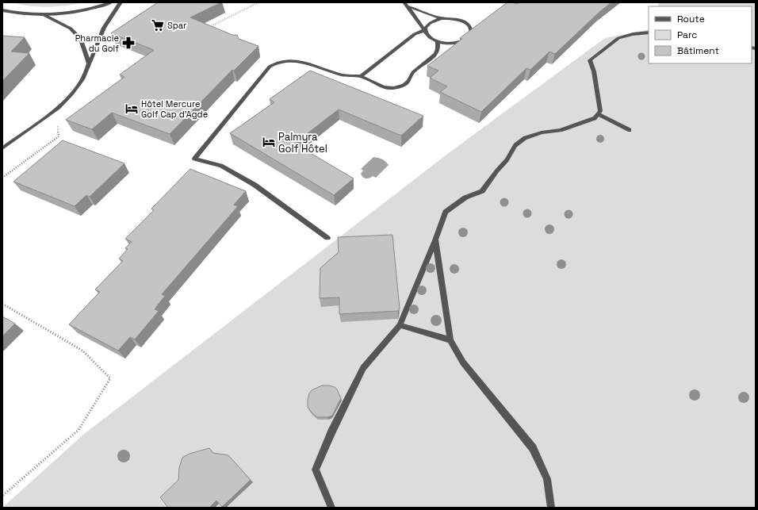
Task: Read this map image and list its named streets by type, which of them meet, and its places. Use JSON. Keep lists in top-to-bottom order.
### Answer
{
  "places": {
    "supermarket": ["Spar"],
    "pharmacy": ["Pharmacie du Golf"],
    "hotel": ["Hôtel Mercure Golf Cap d'Agde", "Palmyra Golf Hôtel"]
  },
  "legend": ["Route", "Parc", "Bâtiment"]
}
